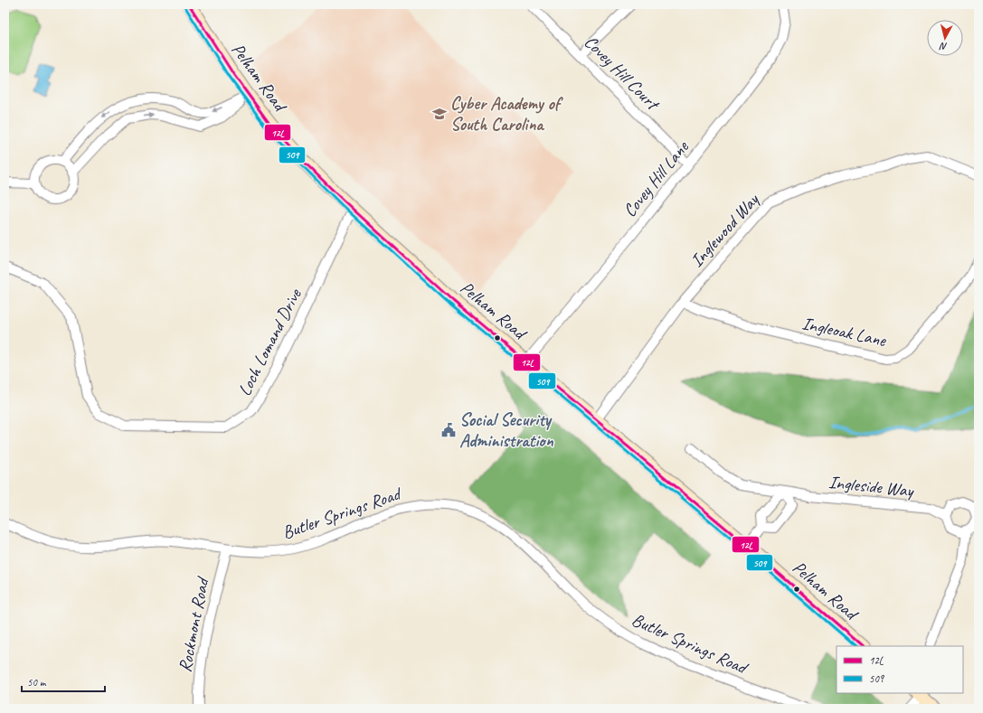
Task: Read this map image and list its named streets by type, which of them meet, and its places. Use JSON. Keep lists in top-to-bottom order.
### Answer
{
  "streets": {
    "main road": ["Pelham Road"],
    "street": [
      "Covey Hill Court",
      "Covey Hill Lane",
      "Inglewood Way",
      "Ingleoak Lane",
      "Loch Lomand Drive",
      "Ingleside Way",
      "Butler Springs Road",
      "Rockmont Road"
    ]
  },
  "crossings": [
    ["Covey Hill Court", "Covey Hill Lane"],
    ["Pelham Road", "Covey Hill Lane"],
    ["Pelham Road", "Inglewood Way"],
    ["Pelham Road", "Loch Lomand Drive"],
    ["Inglewood Way", "Ingleoak Lane"],
    ["Butler Springs Road", "Rockmont Road"]
  ],
  "places": {
    "school or university": ["Cyber Academy of South Carolina"],
    "public building": ["Social Security Administration"]
  },
  "lines": ["transit line 12L", "transit line 509"],
  "legend": ["12L", "509"],
  "scale_bar": "50 m",
  "north": "bottom"
}
